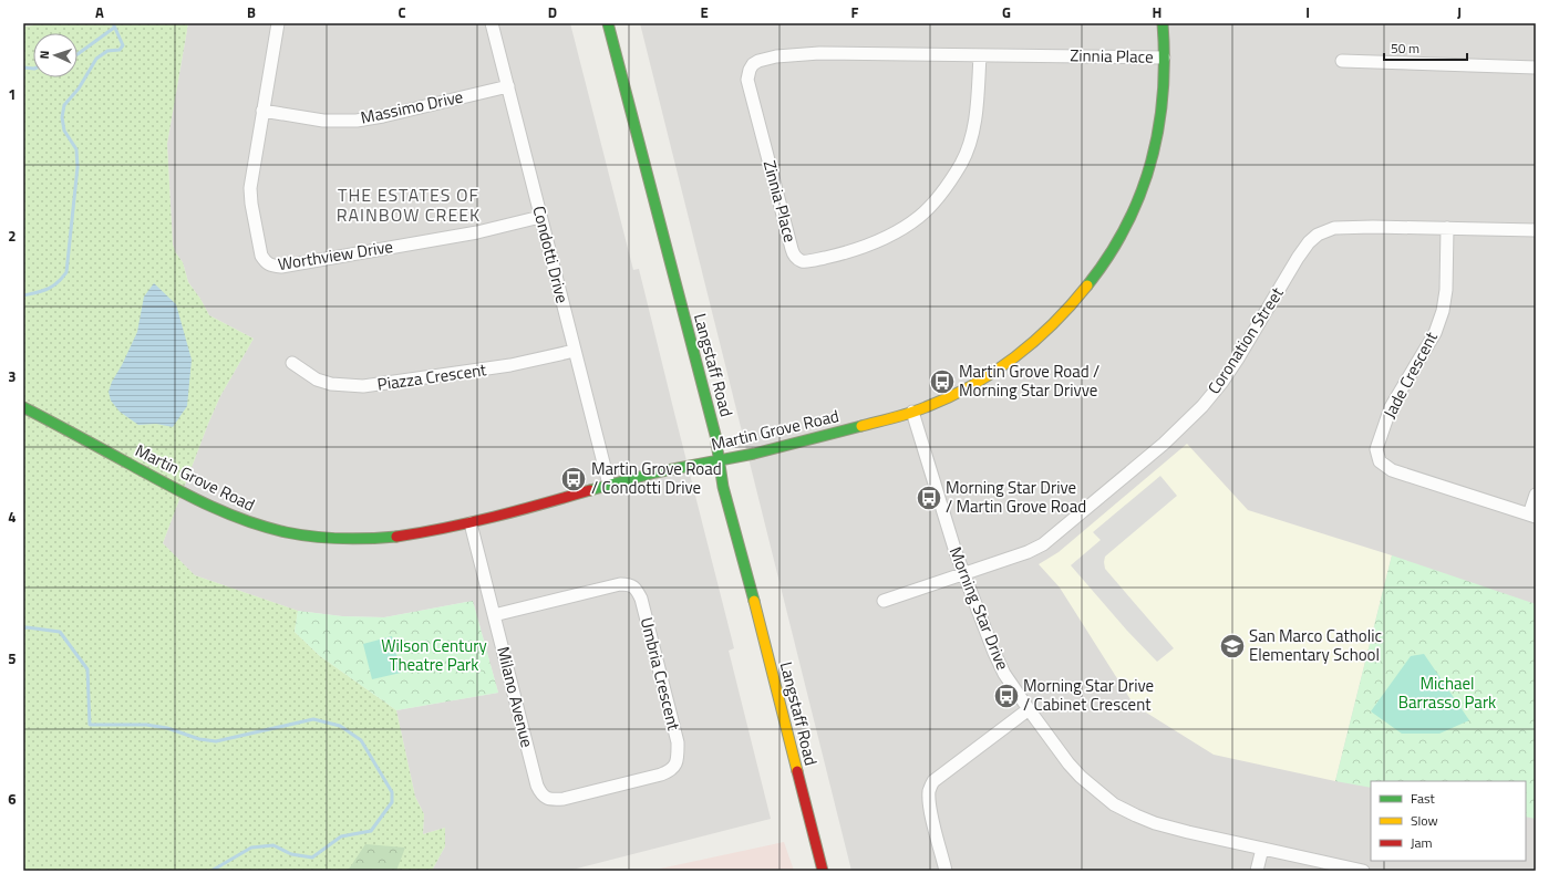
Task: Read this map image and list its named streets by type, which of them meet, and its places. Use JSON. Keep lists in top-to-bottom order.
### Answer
{
  "streets": {
    "street": [
      "Zinnia Place",
      "Massimo Drive",
      "Condotti Drive",
      "Worthview Drive",
      "Coronation Street",
      "Langstaff Road",
      "Jade Crescent",
      "Piazza Crescent",
      "Martin Grove Road",
      "Morning Star Drive",
      "Umbria Crescent",
      "Milano Avenue"
    ]
  },
  "crossings": [
    ["Zinnia Place", "Martin Grove Road"],
    ["Massimo Drive", "Condotti Drive"],
    ["Massimo Drive", "Worthview Drive"],
    ["Condotti Drive", "Worthview Drive"],
    ["Condotti Drive", "Piazza Crescent"],
    ["Condotti Drive", "Martin Grove Road"],
    ["Coronation Street", "Jade Crescent"],
    ["Coronation Street", "Morning Star Drive"],
    ["Langstaff Road", "Martin Grove Road"],
    ["Martin Grove Road", "Morning Star Drive"],
    ["Martin Grove Road", "Milano Avenue"],
    ["Umbria Crescent", "Milano Avenue"]
  ],
  "districts": ["THE ESTATES OF RAINBOW CREEK"],
  "parks": ["Wilson Century Theatre Park", "Michael Barrasso Park"],
  "places": {
    "bus stop": [
      "Martin Grove Road / Morning Star Drivve",
      "Martin Grove Road / Condotti Drive",
      "Morning Star Drive / Martin Grove Road",
      "Morning Star Drive / Cabinet Crescent"
    ],
    "school or university": ["San Marco Catholic Elementary School"]
  },
  "legend": ["Fast", "Slow", "Jam"],
  "scale_bar": "50 m",
  "north": "left",
  "grid": {
    "columns": [
      "A",
      "B",
      "C",
      "D",
      "E",
      "F",
      "G",
      "H",
      "I",
      "J"
    ],
    "rows": [
      "1",
      "2",
      "3",
      "4",
      "5",
      "6"
    ]
  }
}
